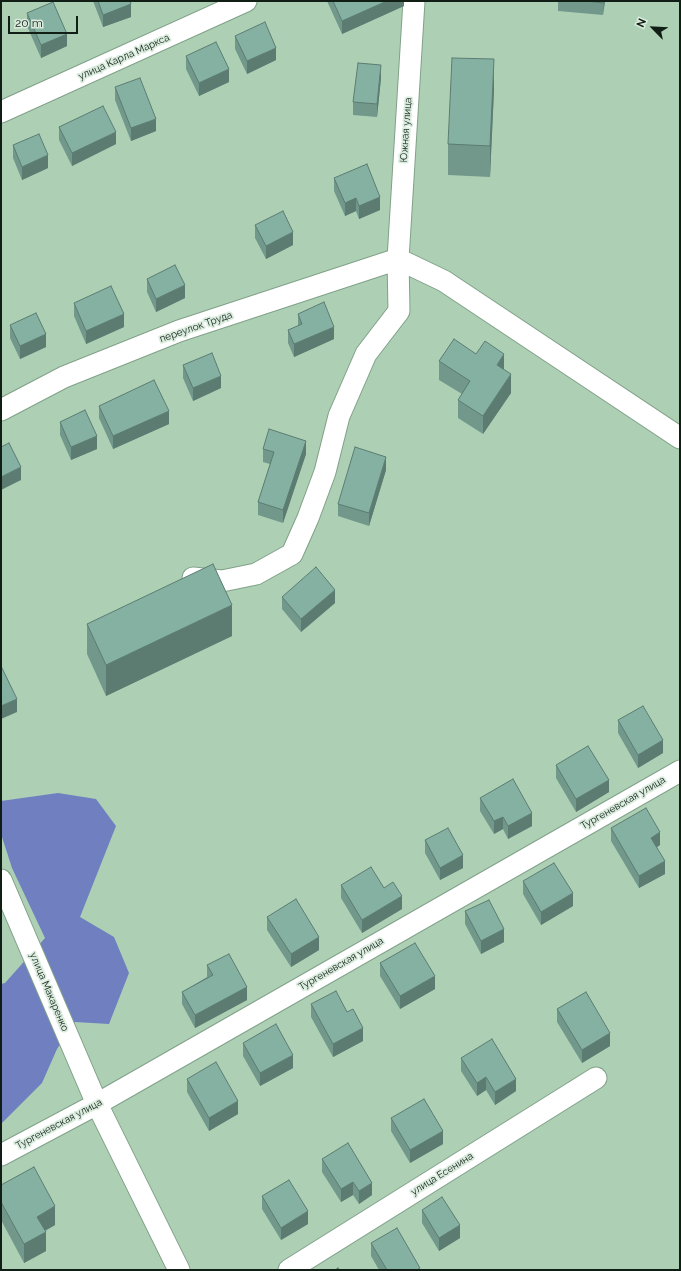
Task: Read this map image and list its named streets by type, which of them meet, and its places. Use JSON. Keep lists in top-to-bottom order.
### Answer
{
  "streets": {
    "street": [
      "улица Карла Маркса",
      "Южная улица",
      "переулок Труда",
      "Тургеневская улица",
      "улица Макаренко",
      "улица Есенина"
    ]
  },
  "crossings": [
    ["Южная улица", "переулок Труда"],
    ["Тургеневская улица", "улица Макаренко"]
  ],
  "scale_bar": "20 m",
  "north": "top left"
}
